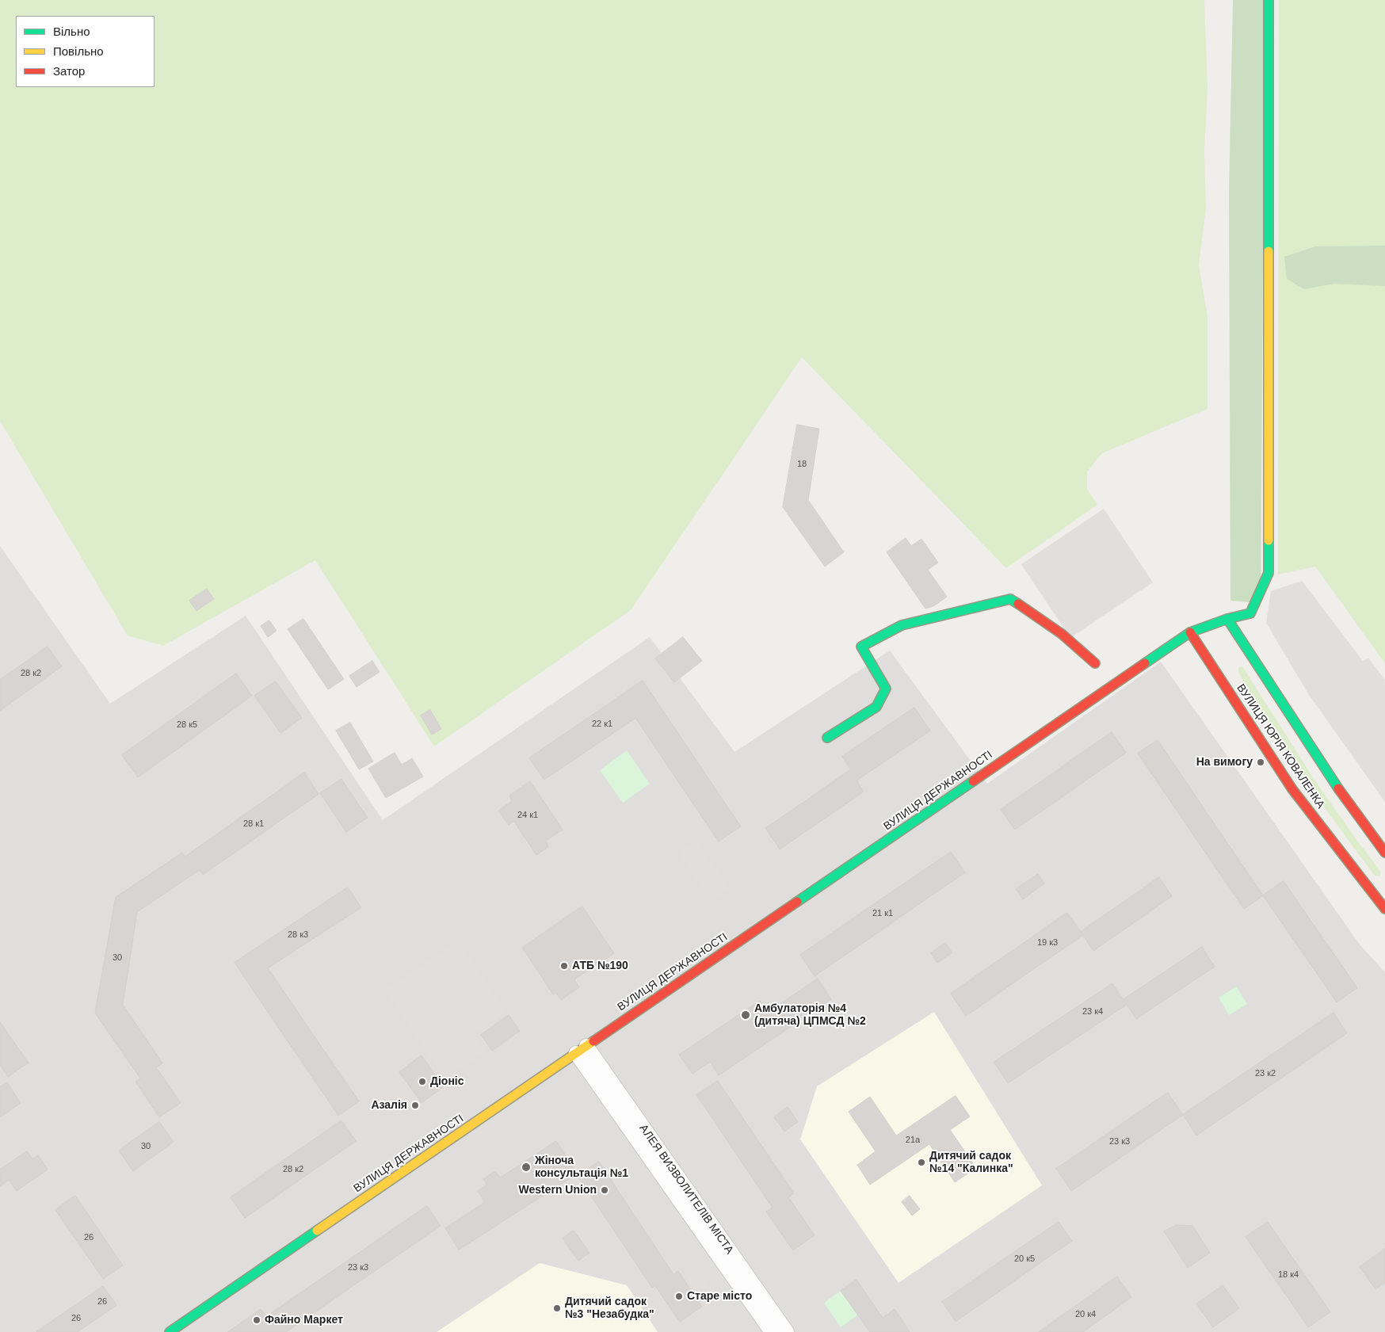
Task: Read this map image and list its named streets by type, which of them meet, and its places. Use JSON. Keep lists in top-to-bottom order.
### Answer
{
  "streets": {
    "street": ["ВУЛИЦЯ ЮРІЯ КОВАЛЕНКА", "ВУЛИЦЯ ДЕРЖАВНОСТІ", "АЛЕЯ ВИЗВОЛИТЕЛІВ МІСТА"]
  },
  "crossings": [
    ["ВУЛИЦЯ ЮРІЯ КОВАЛЕНКА", "ВУЛИЦЯ ДЕРЖАВНОСТІ"],
    ["ВУЛИЦЯ ДЕРЖАВНОСТІ", "АЛЕЯ ВИЗВОЛИТЕЛІВ МІСТА"]
  ],
  "places": [
    "На вимогу",
    "АТБ №190",
    "Амбулаторія №4 (дитяча) ЦПМСД №2",
    "Діоніс",
    "Азалія",
    "Дитячий садок №14 \"Калинка\"",
    "Жіноча консультація №1",
    "Western Union",
    "Старе місто",
    "Дитячий садок №3 \"Незабудка\"",
    "Файно Маркет"
  ],
  "house_numbers": [
    "18",
    "28 к2",
    "22 к1",
    "28 к5",
    "24 к1",
    "28 к1",
    "21 к1",
    "28 к3",
    "19 к3",
    "30",
    "23 к4",
    "23 к2",
    "21а",
    "23 к3",
    "30",
    "28 к2",
    "26",
    "20 к5",
    "23 к3",
    "18 к4",
    "26",
    "20 к4",
    "26"
  ],
  "legend": ["Вільно", "Повільно", "Затор"]
}
